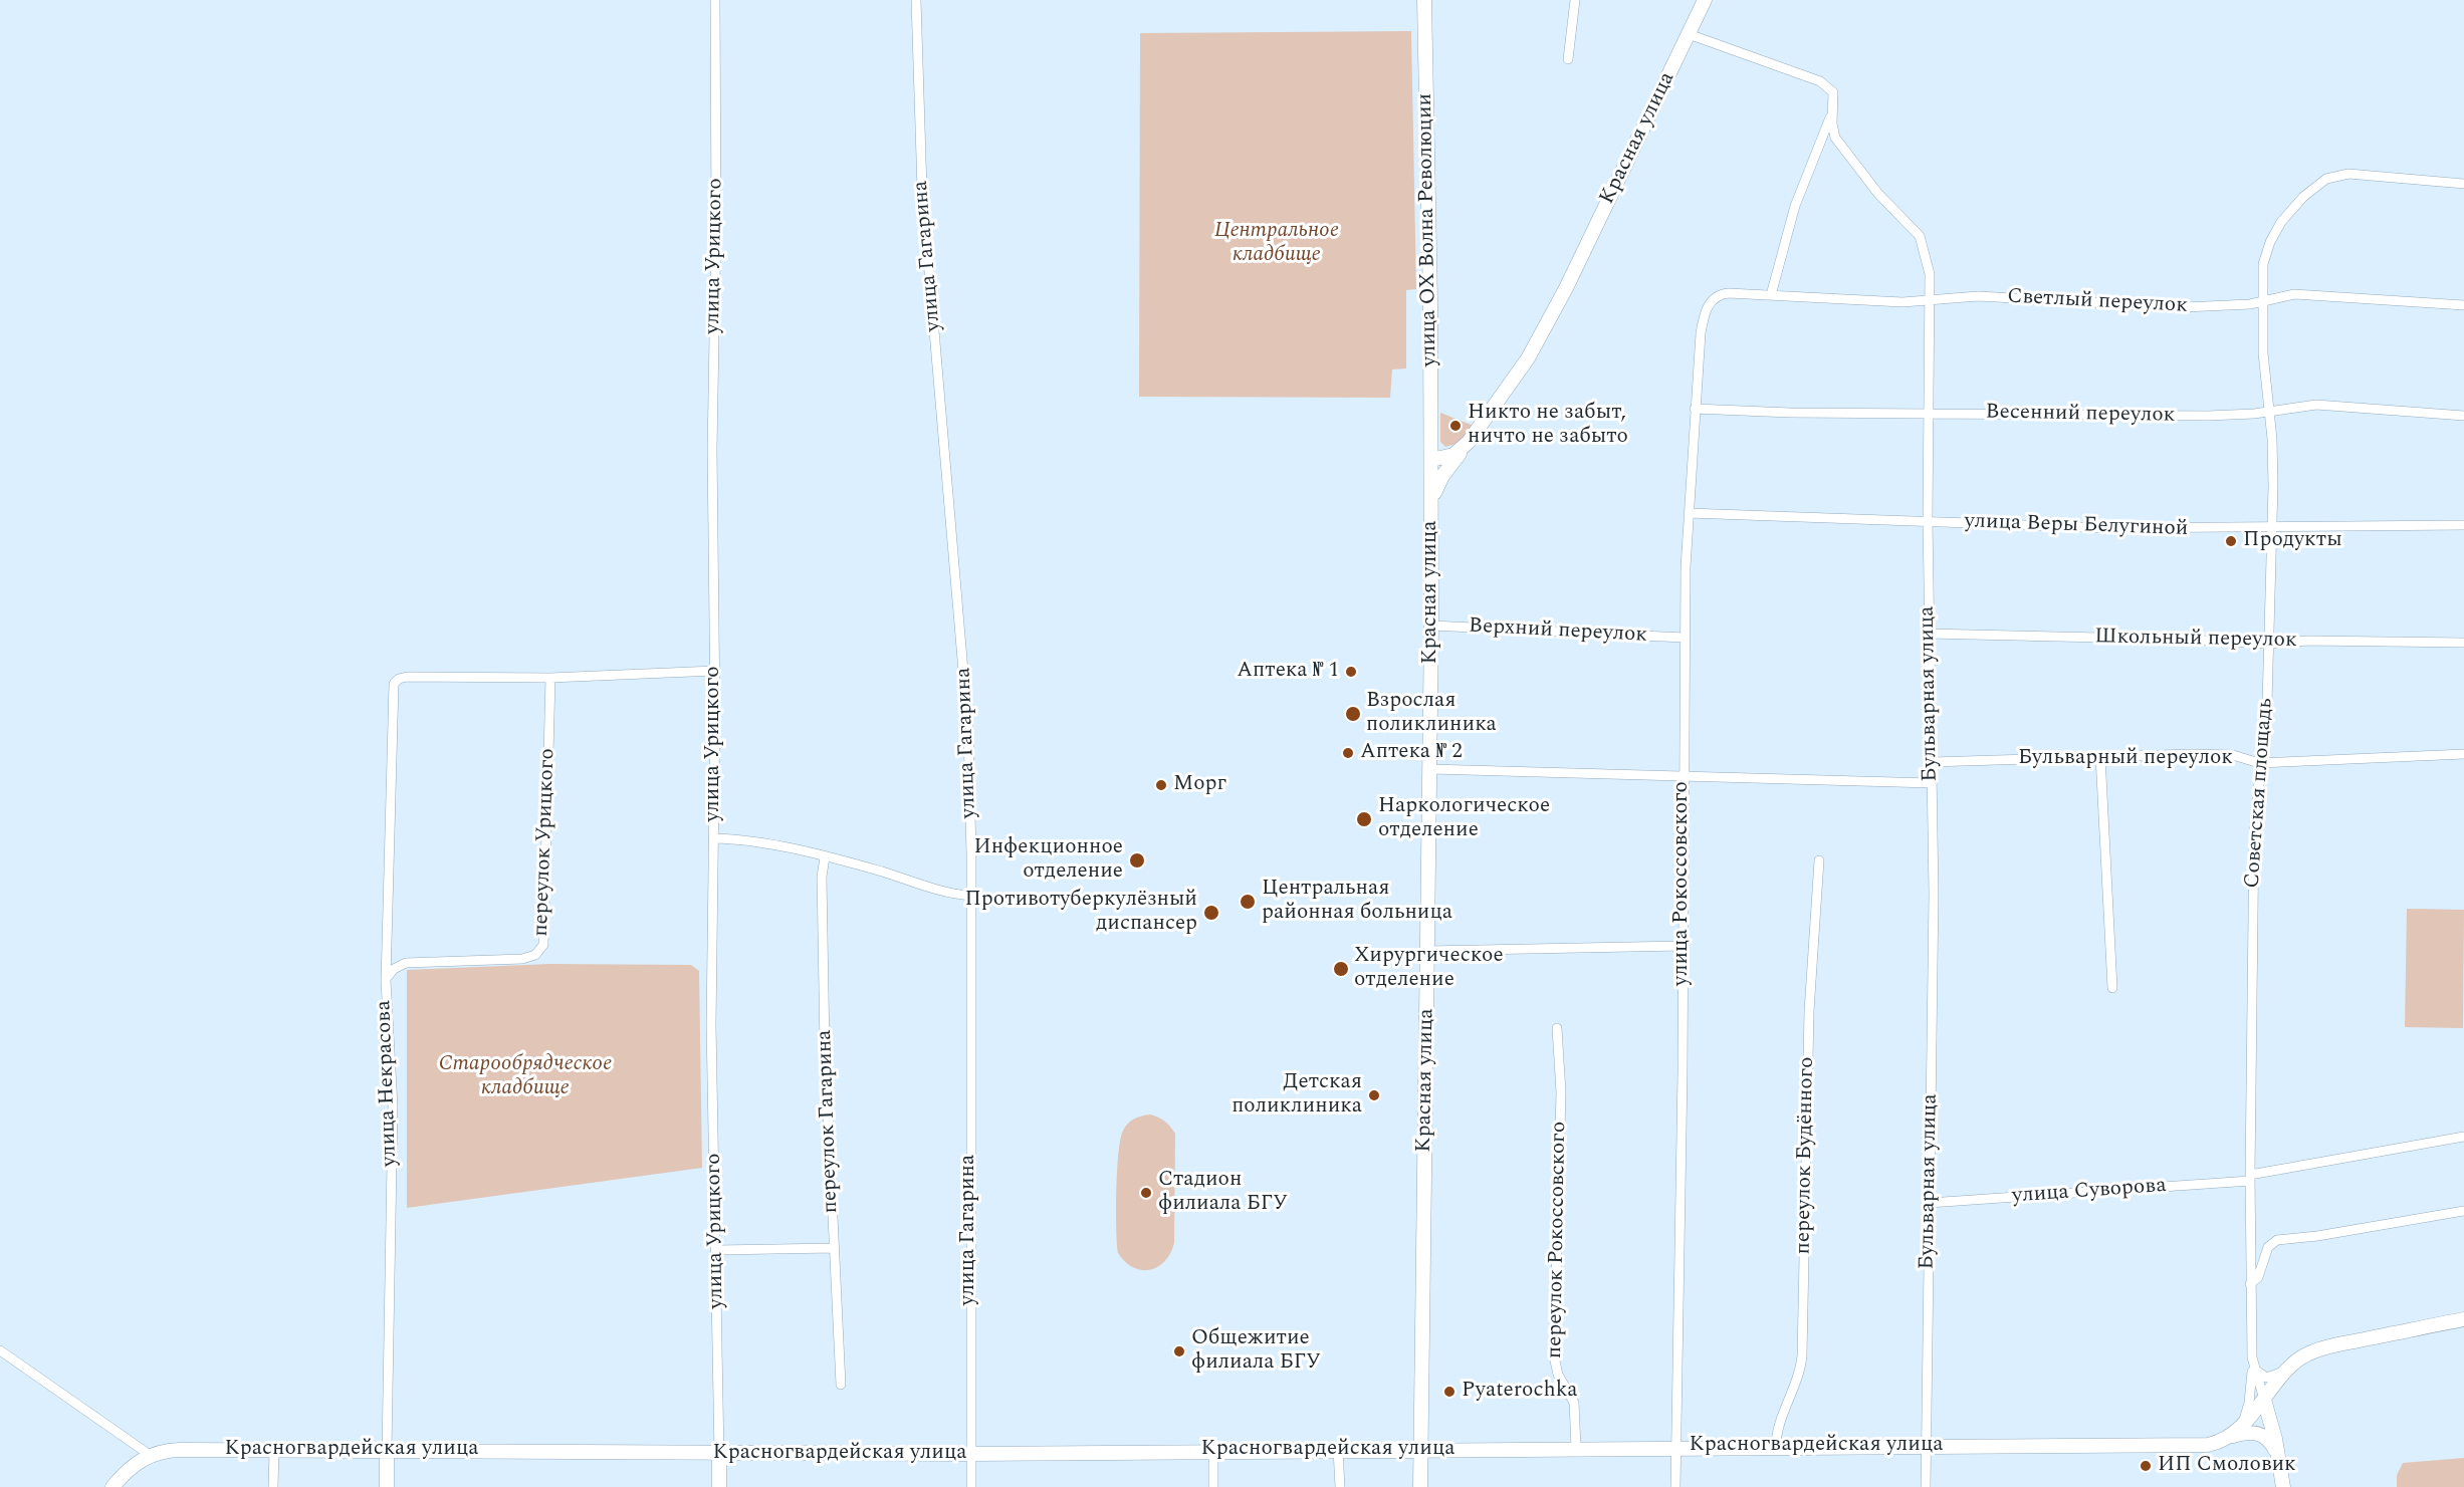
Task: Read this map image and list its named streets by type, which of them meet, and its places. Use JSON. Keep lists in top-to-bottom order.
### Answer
{
  "streets": {
    "main road": [
      "Красная улица",
      "улица ОХ Волна Революции",
      "улица Урицкого",
      "Советская площадь",
      "улица Некрасова",
      "Красногвардейская улица"
    ],
    "street": [
      "улица Гагарина",
      "Светлый переулок",
      "Весенний переулок",
      "улица Веры Белугиной",
      "Верхний переулок",
      "Школьный переулок",
      "Бульварная улица",
      "Бульварный переулок",
      "переулок Урицкого",
      "улица Рокоссовского",
      "переулок Гагарина",
      "переулок Будённого",
      "улица Суворова",
      "переулок Рокоссовского"
    ]
  },
  "crossings": [
    ["Красная улица", "улица ОХ Волна Революции"],
    ["Красная улица", "Верхний переулок"],
    ["Красная улица", "Бульварная улица"],
    ["Красная улица", "Красногвардейская улица"],
    ["улица Урицкого", "Красногвардейская улица"],
    ["улица Гагарина", "Красногвардейская улица"],
    ["Светлый переулок", "Бульварная улица"],
    ["Светлый переулок", "Советская площадь"],
    ["Светлый переулок", "улица Рокоссовского"],
    ["Весенний переулок", "Бульварная улица"],
    ["Весенний переулок", "Советская площадь"],
    ["Весенний переулок", "улица Рокоссовского"],
    ["улица Веры Белугиной", "Бульварная улица"],
    ["улица Веры Белугиной", "Советская площадь"],
    ["улица Веры Белугиной", "улица Рокоссовского"],
    ["Верхний переулок", "улица Рокоссовского"],
    ["Школьный переулок", "Бульварная улица"],
    ["Школьный переулок", "Советская площадь"],
    ["Бульварная улица", "Бульварный переулок"],
    ["Бульварная улица", "улица Суворова"],
    ["Бульварная улица", "Красногвардейская улица"],
    ["Бульварный переулок", "Советская площадь"],
    ["Советская площадь", "улица Суворова"],
    ["Советская площадь", "Красногвардейская улица"],
    ["переулок Урицкого", "улица Некрасова"],
    ["улица Рокоссовского", "Красногвардейская улица"],
    ["улица Некрасова", "Красногвардейская улица"],
    ["переулок Будённого", "Красногвардейская улица"],
    ["переулок Рокоссовского", "Красногвардейская улица"]
  ],
  "parks": ["Центральное кладбище", "Старообрядческое кладбище"],
  "places": [
    "Никто не забыт, ничто не забыто",
    "Продукты",
    "Аптека № 1",
    "Взрослая поликлиника",
    "Аптека № 2",
    "Морг",
    "Наркологическое отделение",
    "Инфекционное отделение",
    "Центральная районная больница",
    "Противотуберкулёзный диспансер",
    "Хирургическое отделение",
    "Детская поликлиника",
    "Стадион филиала БГУ",
    "Общежитие филиала БГУ",
    "Pyaterochka",
    "ИП Смоловик"
  ]
}
